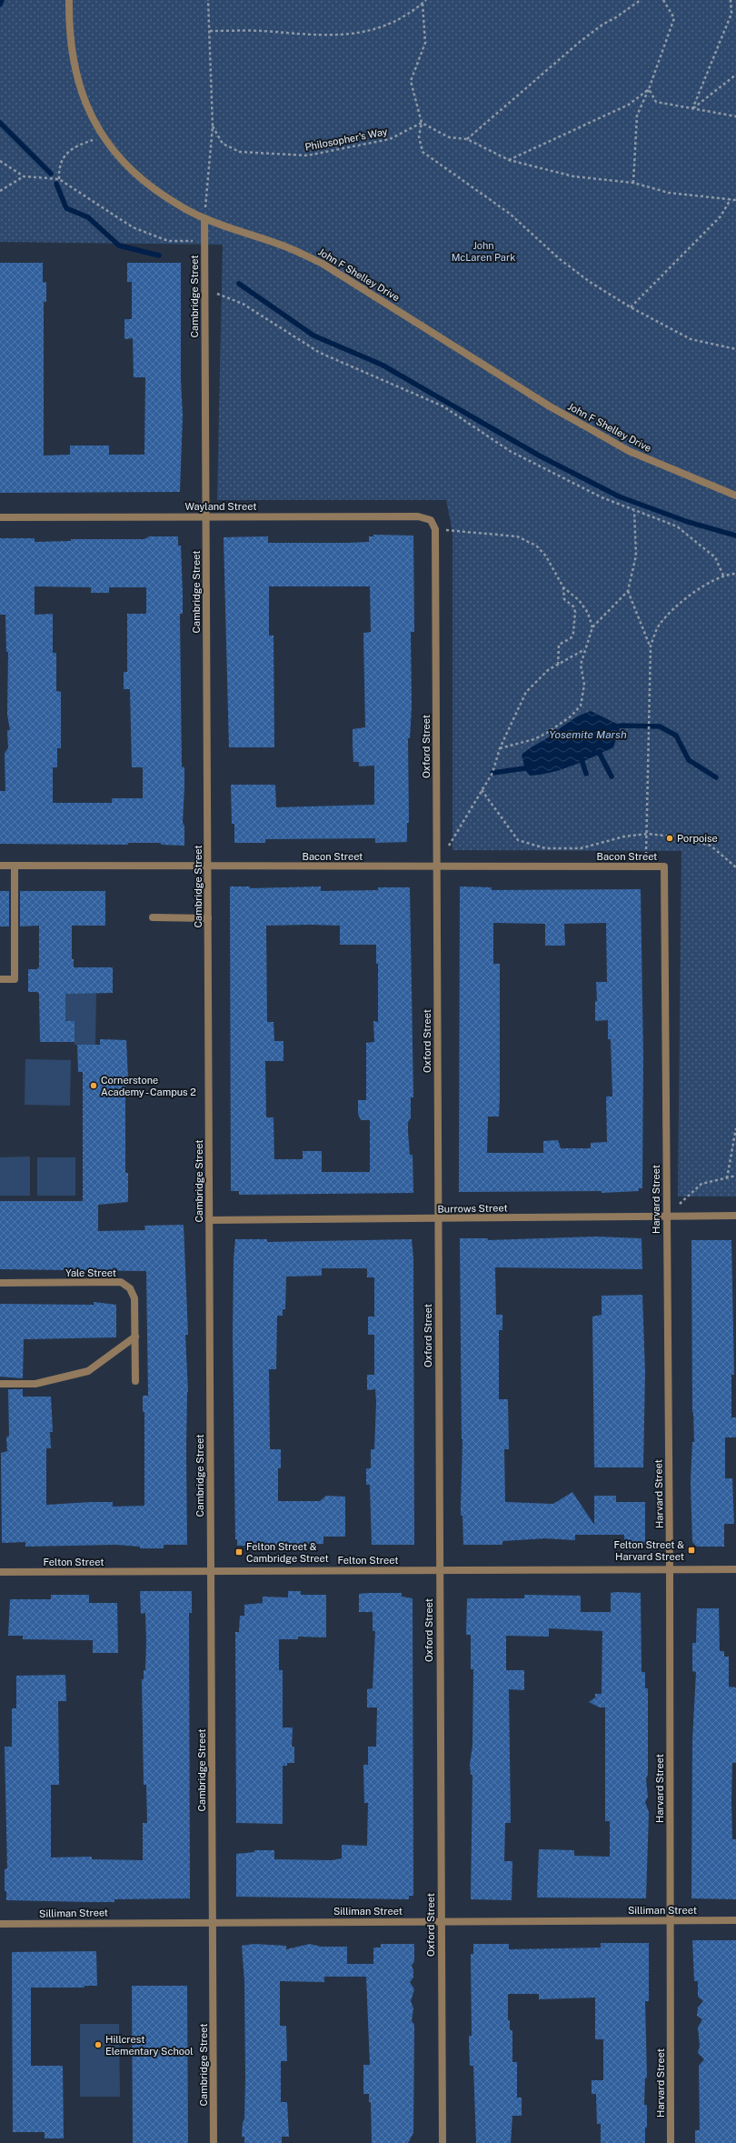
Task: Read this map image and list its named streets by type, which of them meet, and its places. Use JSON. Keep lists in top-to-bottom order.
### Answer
{
  "streets": {
    "street": [
      "John F Shelley Drive",
      "Cambridge Street",
      "Wayland Street",
      "Oxford Street",
      "Bacon Street",
      "Harvard Street",
      "Burrows Street",
      "Yale Street",
      "Felton Street",
      "Silliman Street"
    ],
    "path": ["Philosopher's Way"]
  },
  "crossings": [
    ["John F Shelley Drive", "Cambridge Street"],
    ["Cambridge Street", "Wayland Street"],
    ["Cambridge Street", "Bacon Street"],
    ["Cambridge Street", "Burrows Street"],
    ["Cambridge Street", "Felton Street"],
    ["Cambridge Street", "Silliman Street"],
    ["Wayland Street", "Oxford Street"],
    ["Oxford Street", "Bacon Street"],
    ["Oxford Street", "Burrows Street"],
    ["Oxford Street", "Felton Street"],
    ["Oxford Street", "Silliman Street"],
    ["Bacon Street", "Harvard Street"],
    ["Harvard Street", "Burrows Street"],
    ["Harvard Street", "Felton Street"],
    ["Harvard Street", "Silliman Street"]
  ],
  "water": ["Yosemite Marsh"],
  "parks": ["John McLaren Park"],
  "places": {
    "other": ["Porpoise", "Cornerstone Academy - Campus 2", "Hillcrest Elementary School"],
    "transit": ["Felton Street & Harvard Street", "Felton Street & Cambridge Street"]
  }
}
